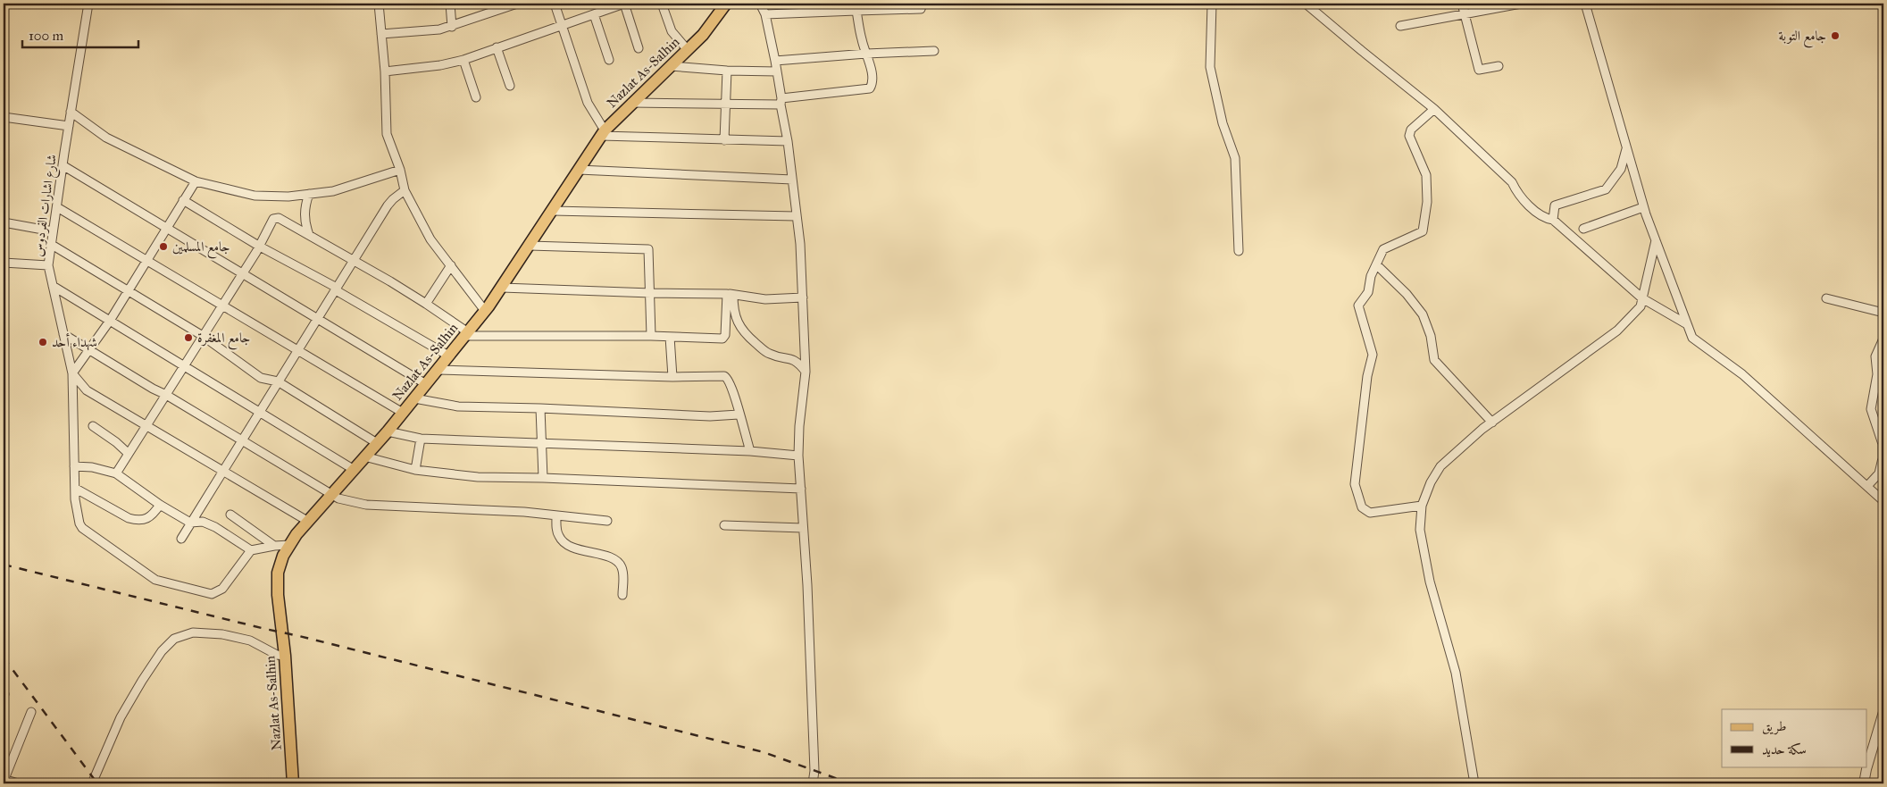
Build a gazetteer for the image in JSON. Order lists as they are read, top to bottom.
{
  "streets": {
    "main road": ["Nazlat As-Salhin"],
    "street": ["شارع اشارات الفردوس"]
  },
  "crossings": [
    ["Nazlat As-Salhin", "شارع اشارات الفردوس"]
  ],
  "places": [
    "جامع التوبة",
    "جامع المسلمين",
    "جامع المغفرة",
    "شهداء أحد"
  ],
  "legend": ["طريق", "سكة حديد"],
  "scale_bar": "100 m"
}
